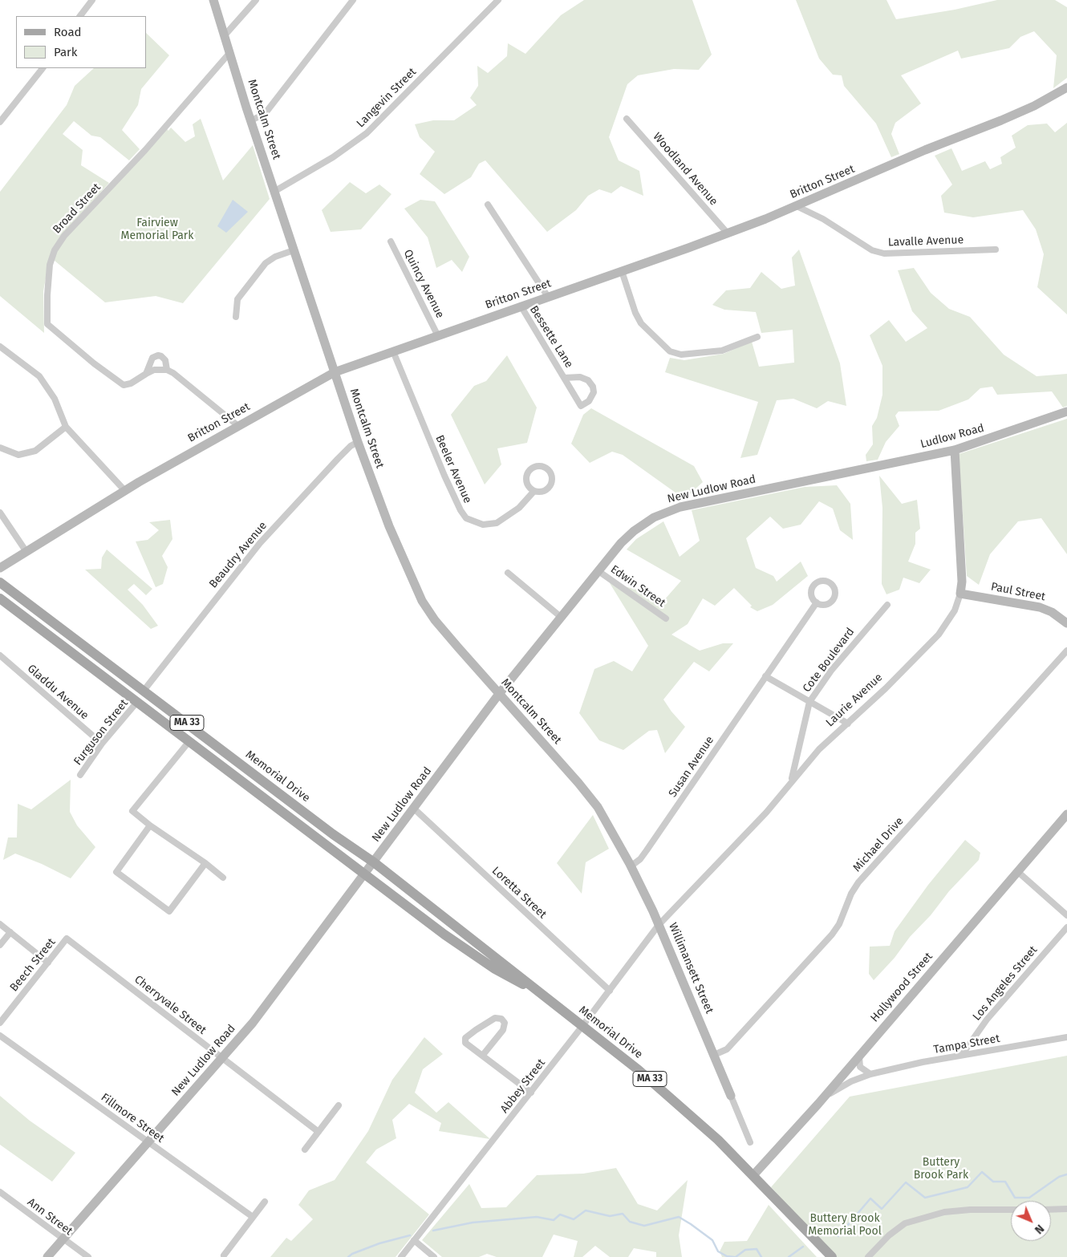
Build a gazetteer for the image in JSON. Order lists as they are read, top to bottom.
{
  "streets": {
    "main road": ["MA 33", "Memorial Drive"],
    "street": [
      "Langevin Street",
      "Montcalm Street",
      "Woodland Avenue",
      "Britton Street",
      "Broad Street",
      "Lavalle Avenue",
      "Quincy Avenue",
      "Bessette Lane",
      "Ludlow Road",
      "Beeler Avenue",
      "New Ludlow Road",
      "Beaudry Avenue",
      "Edwin Street",
      "Paul Street",
      "Cote Boulevard",
      "Gladdu Avenue",
      "Laurie Avenue",
      "Furguson Street",
      "Susan Avenue",
      "Michael Drive",
      "Loretta Street",
      "Beech Street",
      "Willimansett Street",
      "Los Angeles Street",
      "Hollywood Street",
      "Cherryvale Street",
      "Tampa Street",
      "Abbey Street",
      "Fillmore Street",
      "Ann Street"
    ]
  },
  "crossings": [
    ["Langevin Street", "Montcalm Street"],
    ["Montcalm Street", "Britton Street"],
    ["Montcalm Street", "Broad Street"],
    ["Montcalm Street", "New Ludlow Road"],
    ["Montcalm Street", "Beaudry Avenue"],
    ["Montcalm Street", "Willimansett Street"],
    ["Woodland Avenue", "Britton Street"],
    ["Britton Street", "Lavalle Avenue"],
    ["Britton Street", "Quincy Avenue"],
    ["Britton Street", "Bessette Lane"],
    ["Britton Street", "Beeler Avenue"],
    ["Ludlow Road", "New Ludlow Road"],
    ["Ludlow Road", "Laurie Avenue"],
    ["New Ludlow Road", "Edwin Street"],
    ["New Ludlow Road", "Memorial Drive"],
    ["New Ludlow Road", "Loretta Street"],
    ["New Ludlow Road", "Cherryvale Street"],
    ["New Ludlow Road", "Fillmore Street"],
    ["New Ludlow Road", "Ann Street"],
    ["Beaudry Avenue", "Memorial Drive"],
    ["Paul Street", "Laurie Avenue"],
    ["Cote Boulevard", "Laurie Avenue"],
    ["Gladdu Avenue", "Furguson Street"],
    ["Laurie Avenue", "Willimansett Street"],
    ["Laurie Avenue", "Abbey Street"],
    ["MA 33", "Memorial Drive"],
    ["MA 33", "Hollywood Street"],
    ["Furguson Street", "Memorial Drive"],
    ["Susan Avenue", "Willimansett Street"],
    ["Memorial Drive", "Hollywood Street"],
    ["Memorial Drive", "Abbey Street"],
    ["Michael Drive", "Willimansett Street"],
    ["Loretta Street", "Abbey Street"],
    ["Beech Street", "Cherryvale Street"],
    ["Willimansett Street", "Abbey Street"],
    ["Los Angeles Street", "Tampa Street"],
    ["Hollywood Street", "Tampa Street"]
  ],
  "parks": ["Fairview Memorial Park", "Buttery Brook Park", "Buttery Brook Memorial Pool"],
  "legend": ["Road", "Park"],
  "north": "bottom right"
}
